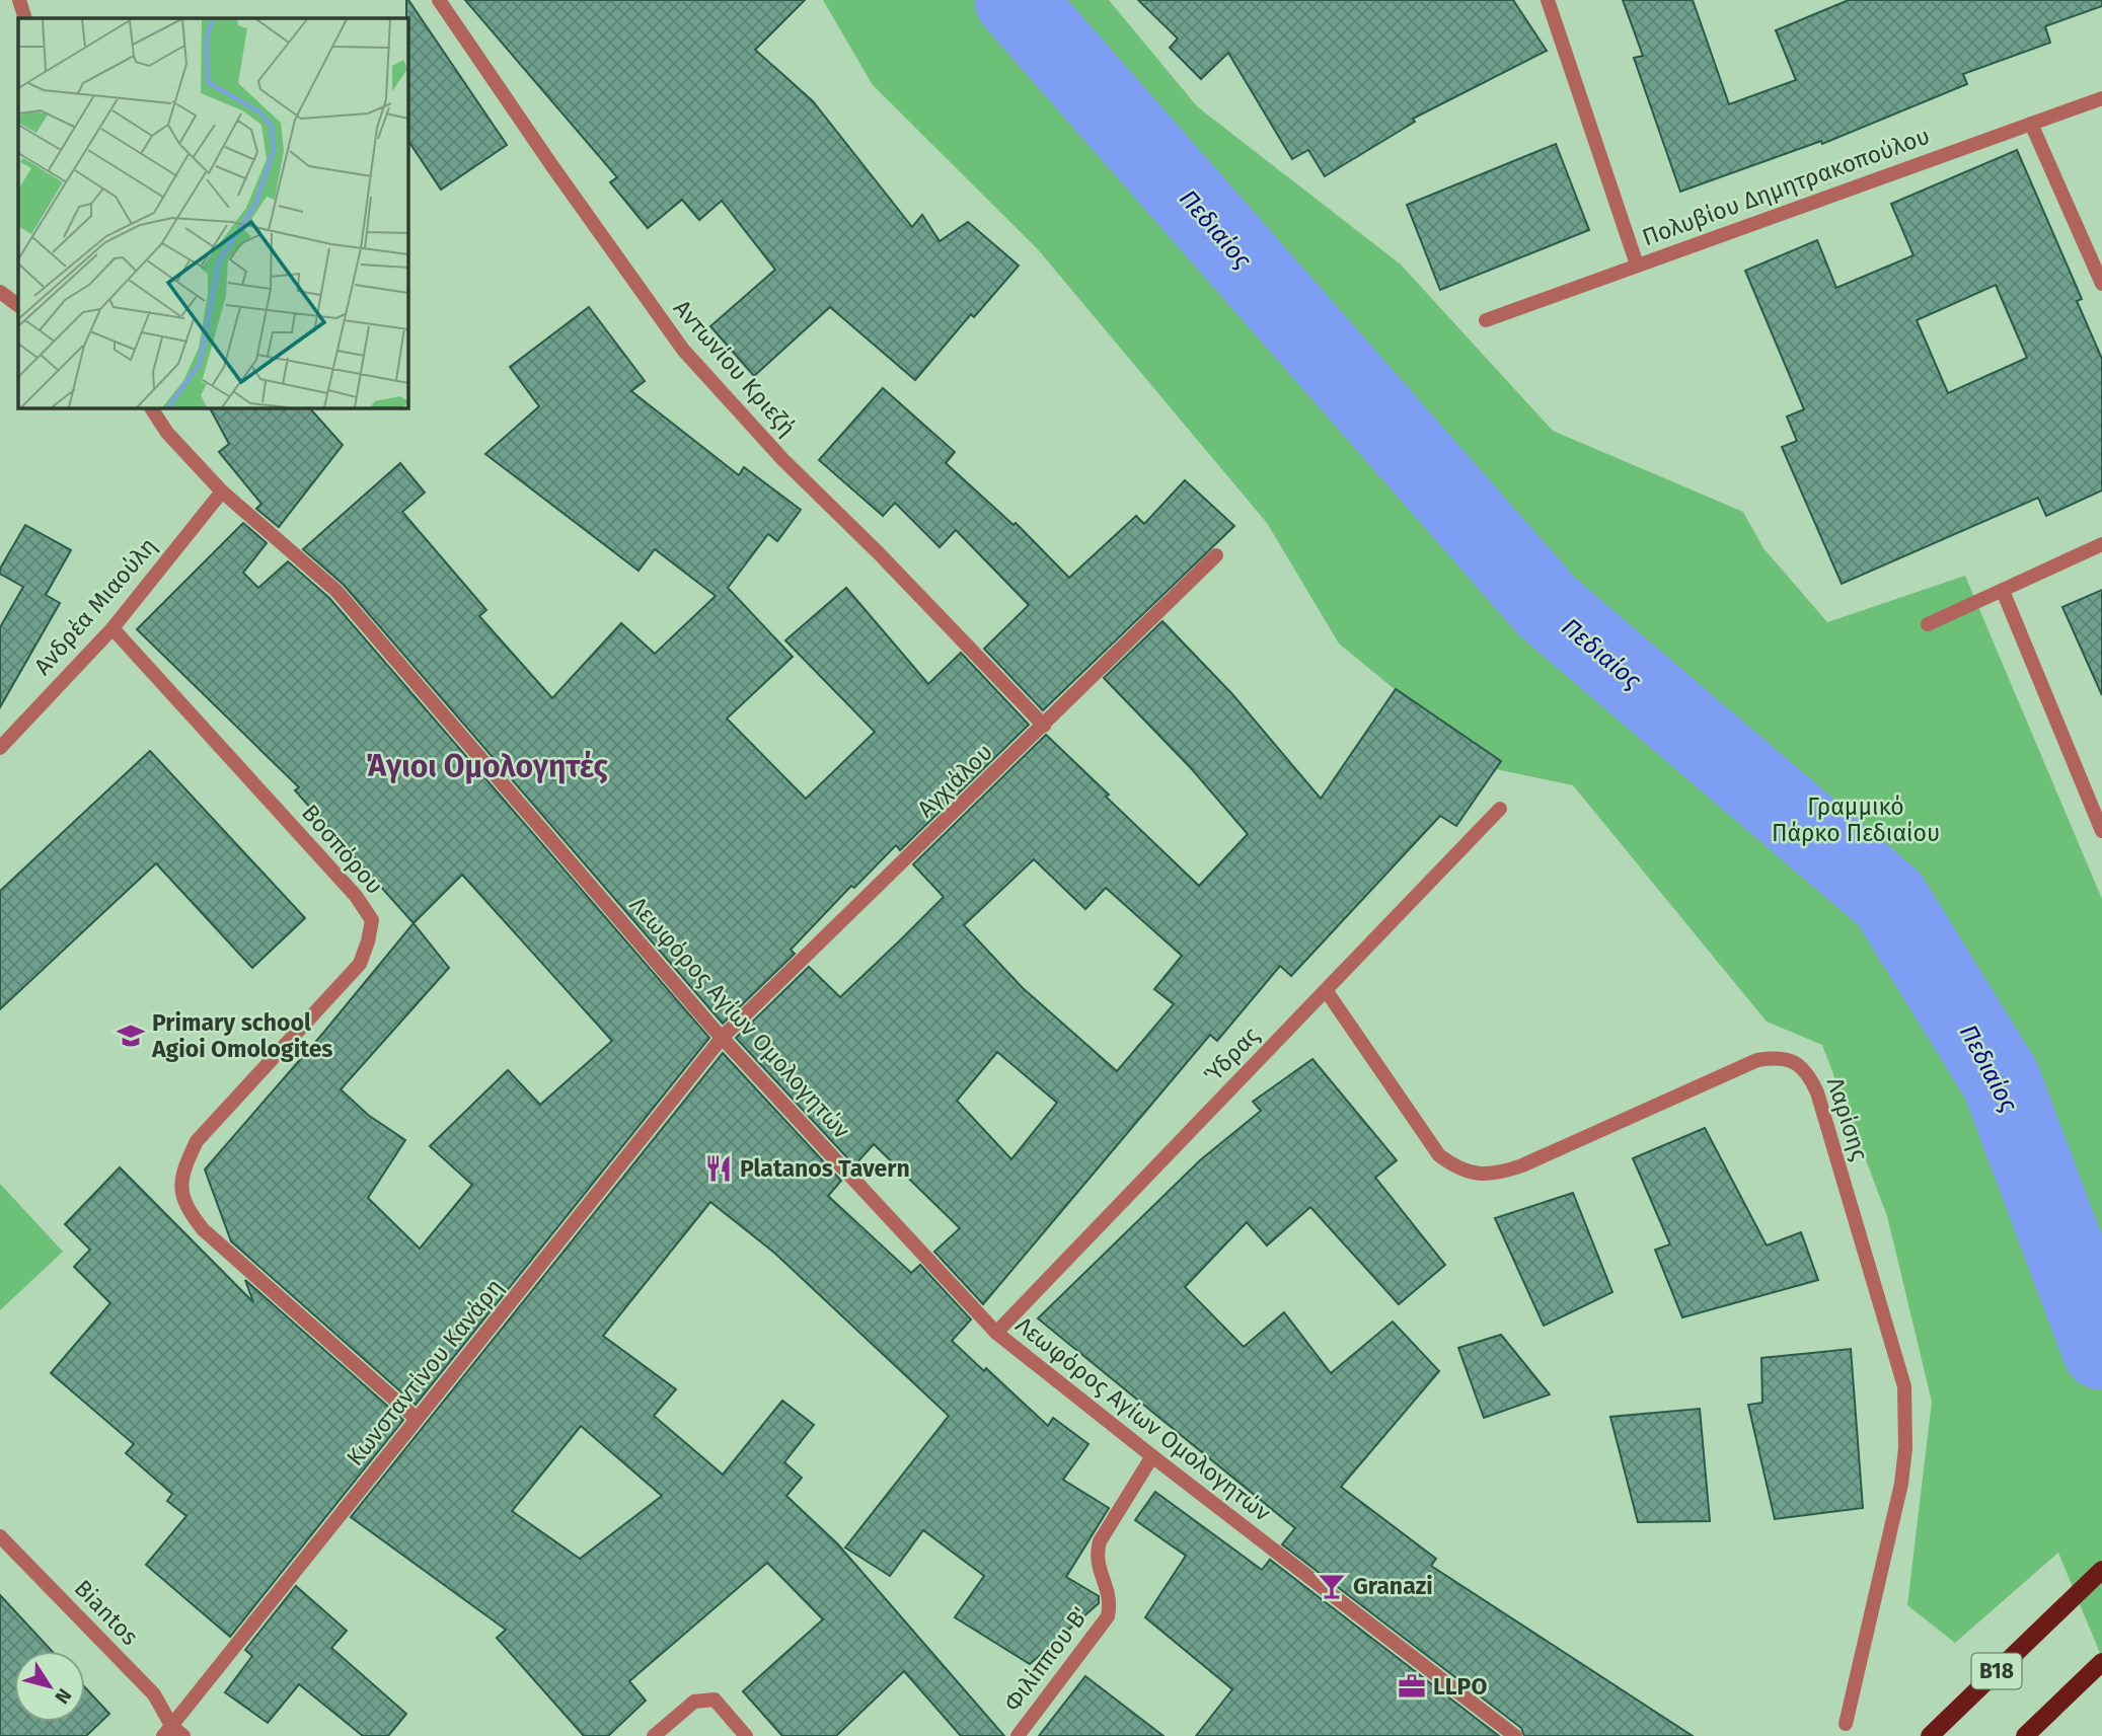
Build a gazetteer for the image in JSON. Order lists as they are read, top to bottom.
{
  "streets": {
    "main road": ["B18"],
    "street": [
      "Πολυβίου Δημητρακοπούλου",
      "Αντωνίου Κριεζή",
      "Ανδρέα Μιαούλη",
      "Αγχιάλου",
      "Βοσπόρου",
      "Λεωφόρος Αγίων Ομολογητών",
      "Ύδρας",
      "Λαρίσης",
      "Κωνσταντίνου Κανάρη",
      "Biantos",
      "Φιλίππου Β'"
    ]
  },
  "crossings": [
    ["Αντωνίου Κριεζή", "Αγχιάλου"],
    ["Ανδρέα Μιαούλη", "Βοσπόρου"],
    ["Ανδρέα Μιαούλη", "Λεωφόρος Αγίων Ομολογητών"],
    ["Αγχιάλου", "Λεωφόρος Αγίων Ομολογητών"],
    ["Αγχιάλου", "Κωνσταντίνου Κανάρη"],
    ["Βοσπόρου", "Κωνσταντίνου Κανάρη"],
    ["Λεωφόρος Αγίων Ομολογητών", "Ύδρας"],
    ["Λεωφόρος Αγίων Ομολογητών", "Κωνσταντίνου Κανάρη"],
    ["Λεωφόρος Αγίων Ομολογητών", "Φιλίππου Β'"],
    ["Ύδρας", "Λαρίσης"],
    ["Κωνσταντίνου Κανάρη", "Biantos"]
  ],
  "districts": ["Άγιοι Ομολογητές"],
  "water": ["Πεδιαίος"],
  "parks": ["Γραμμικό Πάρκο Πεδιαίου"],
  "places": {
    "school or university": ["Primary school Agioi Omologites"],
    "restaurant": ["Platanos Tavern"],
    "bar": ["Granazi"],
    "office": ["LLPO"]
  },
  "north": "bottom right"
}
